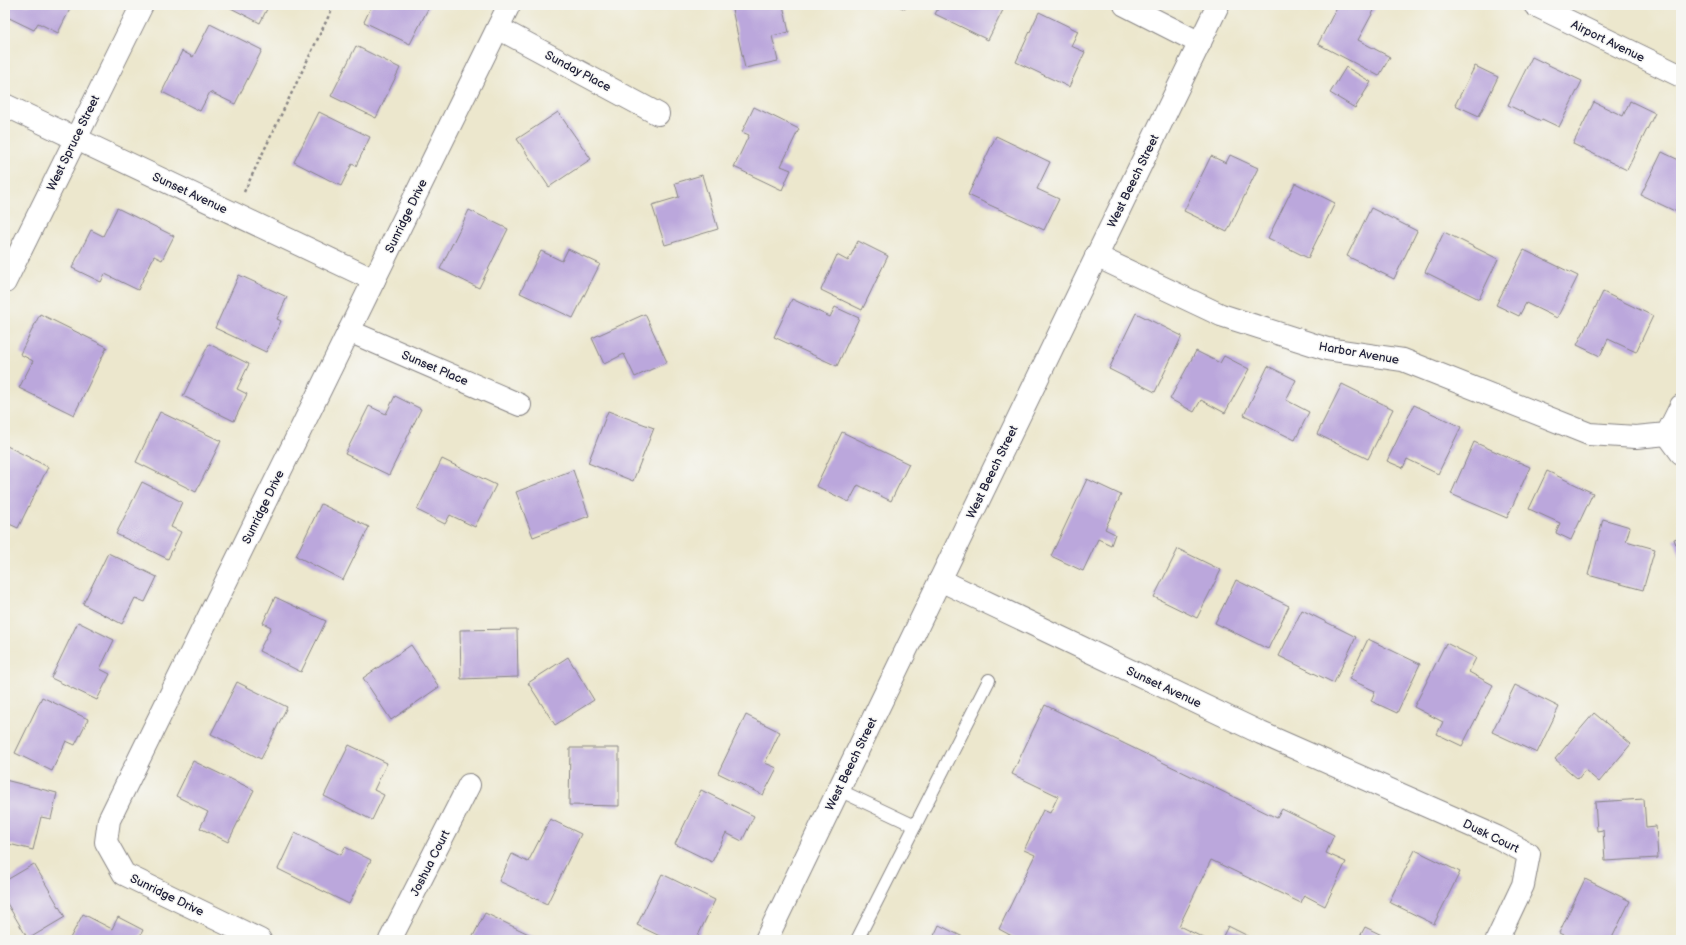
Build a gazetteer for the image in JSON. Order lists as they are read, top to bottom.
{
  "streets": {
    "street": [
      "Airport Avenue",
      "Sunday Place",
      "West Spruce Street",
      "West Beech Street",
      "Sunset Avenue",
      "Sunridge Drive",
      "Harbor Avenue",
      "Sunset Place",
      "Dusk Court",
      "Joshua Court"
    ]
  },
  "crossings": [
    ["Sunday Place", "Sunridge Drive"],
    ["West Spruce Street", "Sunset Avenue"],
    ["West Beech Street", "Sunset Avenue"],
    ["West Beech Street", "Harbor Avenue"],
    ["Sunset Avenue", "Sunridge Drive"],
    ["Sunset Avenue", "Dusk Court"],
    ["Sunridge Drive", "Sunset Place"]
  ]
}
